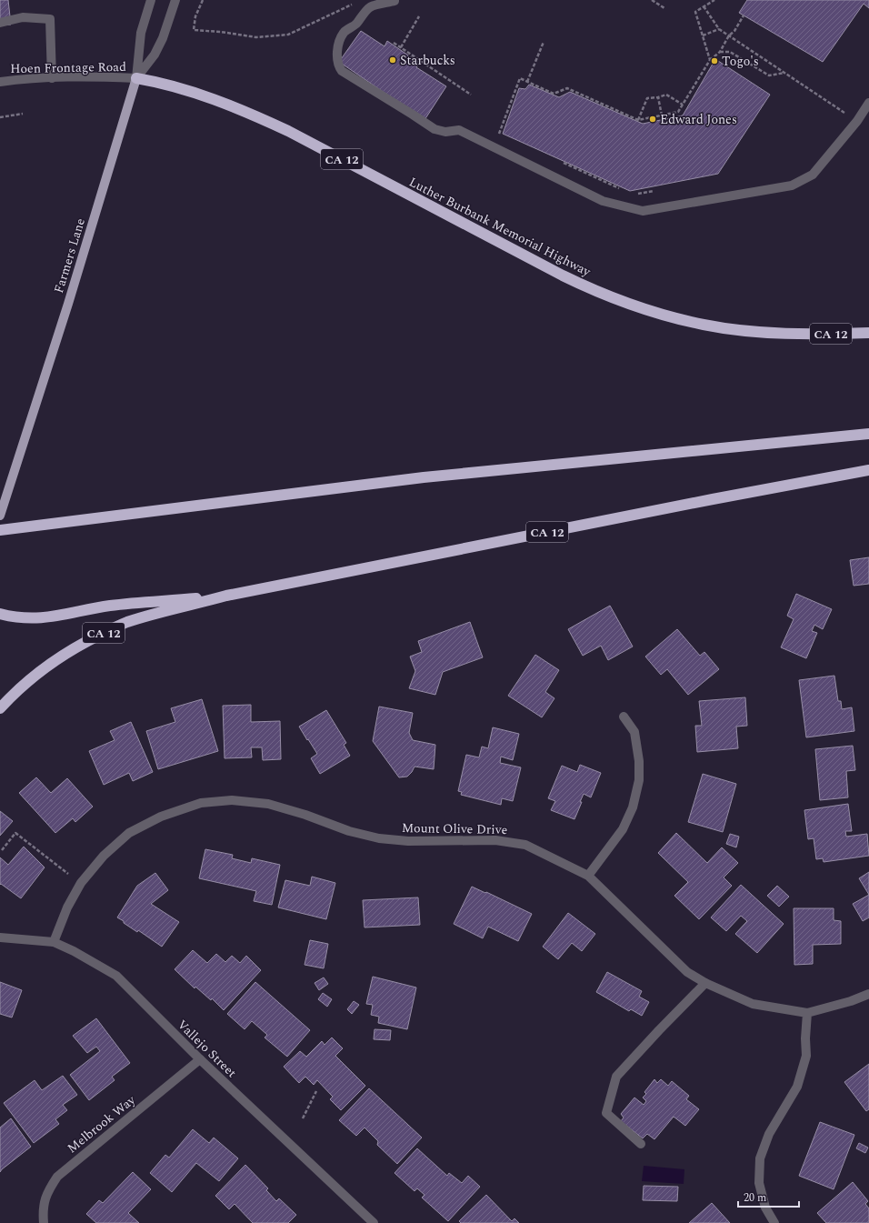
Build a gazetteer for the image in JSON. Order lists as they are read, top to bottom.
{
  "streets": {
    "highway": ["CA 12", "Luther Burbank Memorial Highway"],
    "main road": ["Farmers Lane"],
    "street": [
      "Hoen Frontage Road",
      "Mount Olive Drive",
      "Vallejo Street",
      "Melbrook Way"
    ]
  },
  "crossings": [
    ["Hoen Frontage Road", "Luther Burbank Memorial Highway"],
    ["Hoen Frontage Road", "Farmers Lane"],
    ["Luther Burbank Memorial Highway", "Farmers Lane"],
    ["Mount Olive Drive", "Vallejo Street"],
    ["Vallejo Street", "Melbrook Way"]
  ],
  "places": ["Starbucks", "Togo's", "Edward Jones"],
  "scale_bar": "20 m"
}
